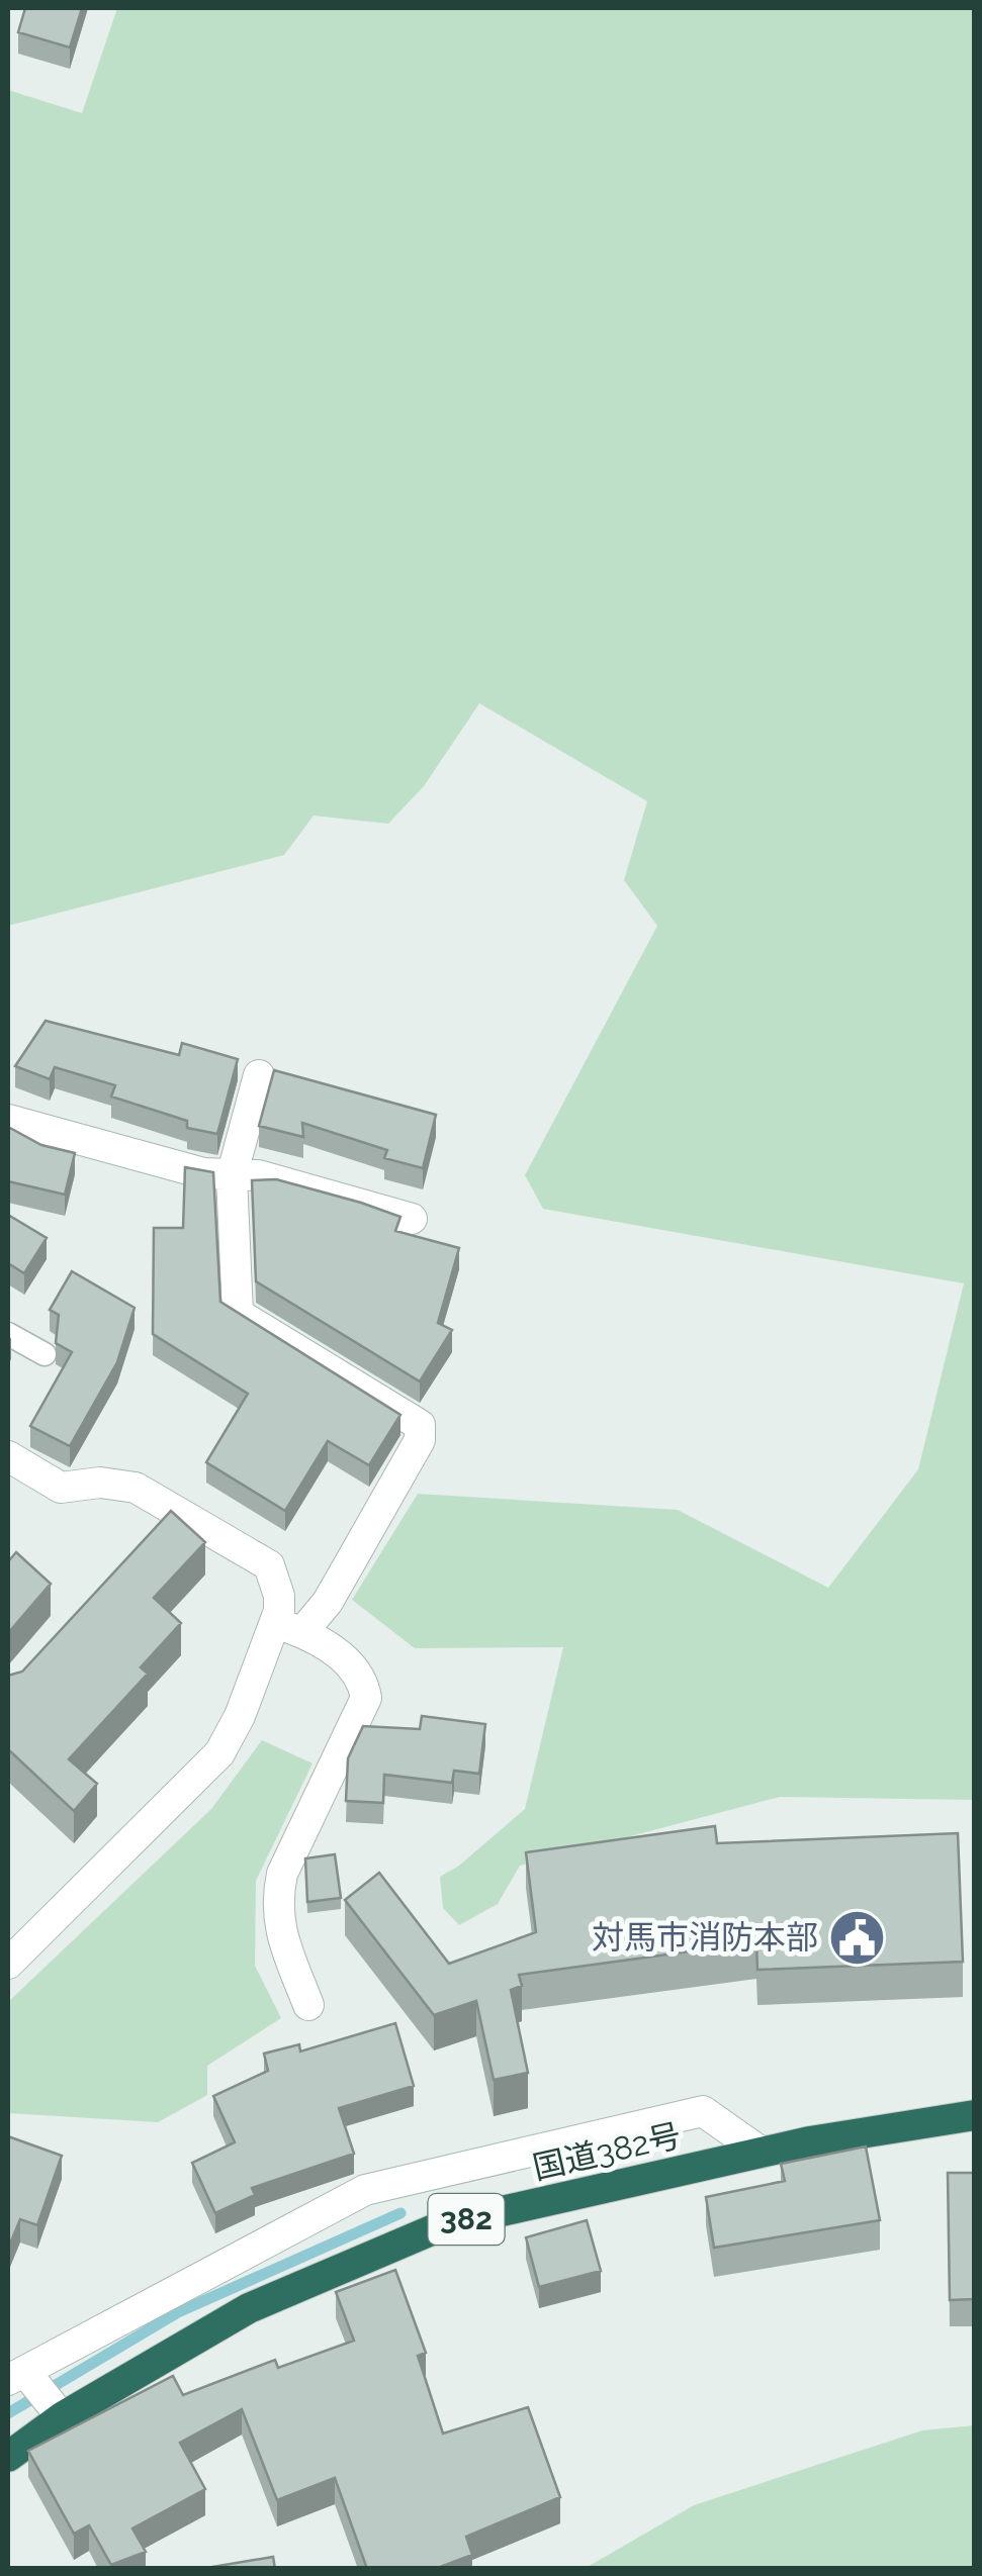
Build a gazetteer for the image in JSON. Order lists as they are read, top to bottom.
{
  "streets": {
    "highway": ["国道382号", "382"]
  },
  "places": {
    "public building": ["対馬市消防本部"]
  }
}
